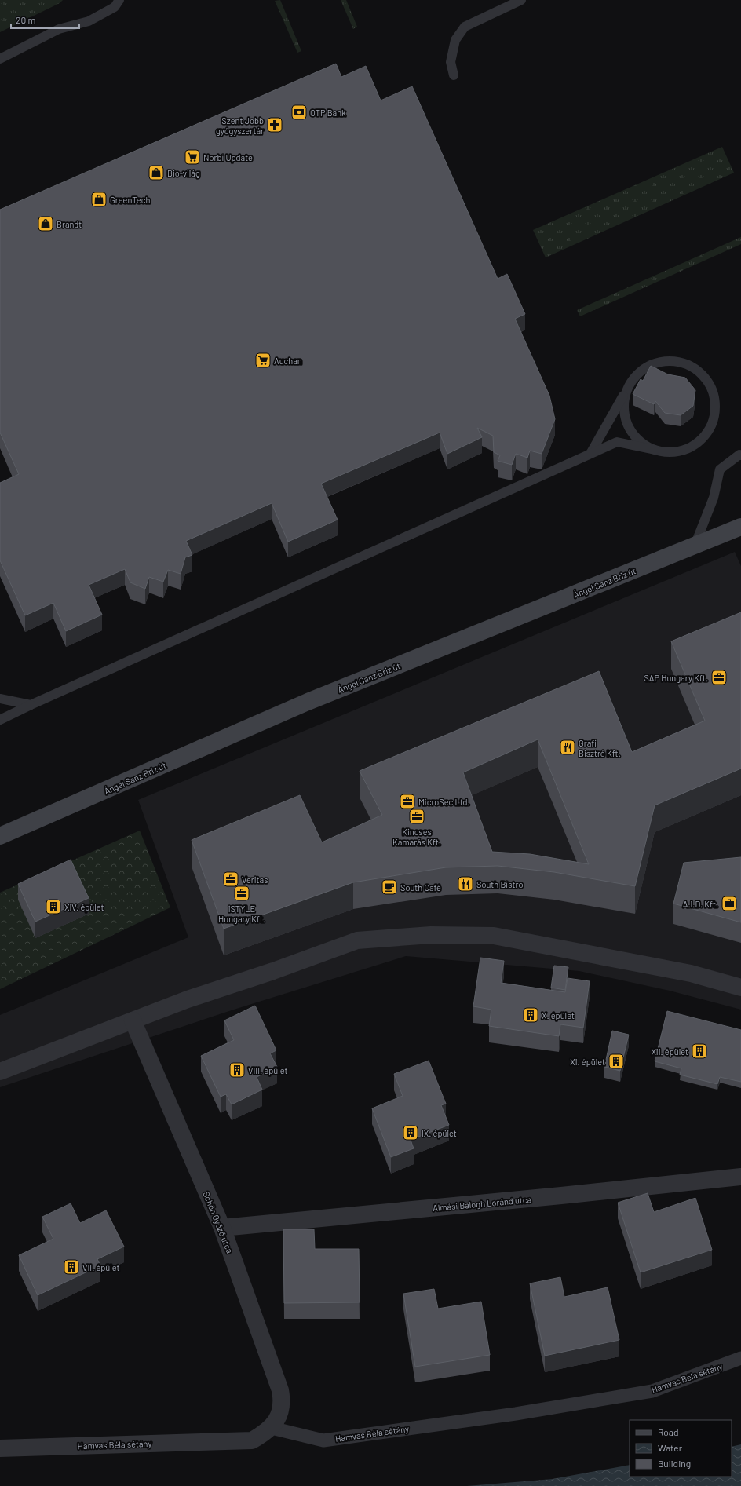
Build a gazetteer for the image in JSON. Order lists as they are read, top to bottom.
{
  "streets": {
    "main road": ["Ángel Sanz Briz út"],
    "street": ["Almási Balogh Loránd utca", "Schön Győző utca", "Hamvas Béla sétány"]
  },
  "crossings": [
    ["Almási Balogh Loránd utca", "Schön Győző utca"],
    ["Schön Győző utca", "Hamvas Béla sétány"]
  ],
  "places": {
    "bank": ["OTP Bank"],
    "pharmacy": ["Szent Jobb gyógyszertár"],
    "supermarket": ["Norbi Update", "Auchan"],
    "shop": ["Bio-világ", "GreenTech", "Brandt"],
    "office": [
      "SAP Hungary Kft.",
      "MicroSec Ltd.",
      "Kincses Kamarás Kft.",
      "Veritas",
      "iSTYLE Hungary Kft.",
      "A.I.D. Kft."
    ],
    "restaurant": ["Grafi Bisztró Kft.", "South Bistro"],
    "cafe": ["South Café"],
    "building": [
      "XIV. épület",
      "X. épület",
      "XII. épület",
      "XI. épület",
      "VIII. épület",
      "IX. épület",
      "VII. épület"
    ]
  },
  "legend": ["Road", "Water", "Building"],
  "scale_bar": "20 m"
}
